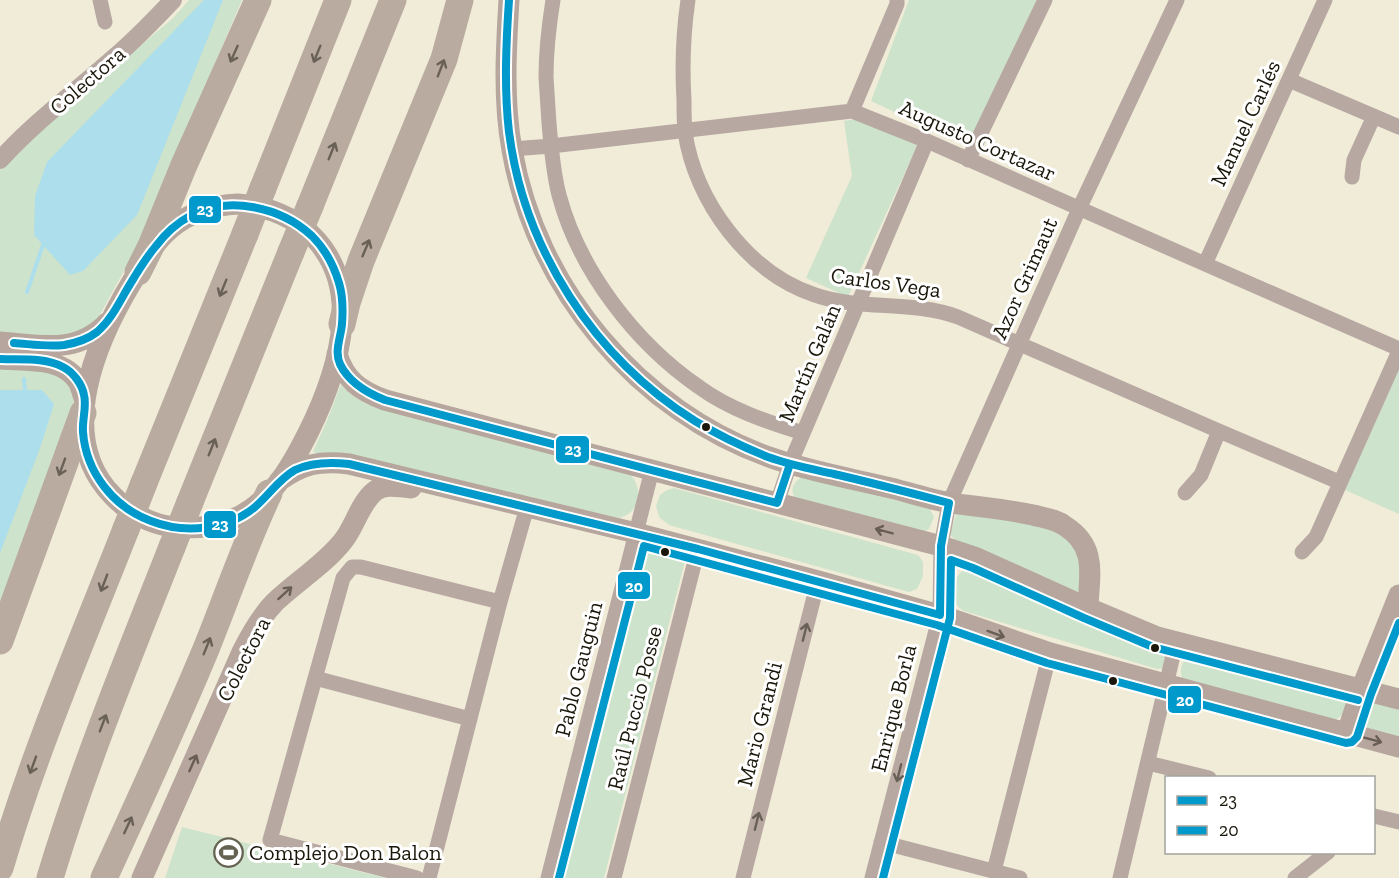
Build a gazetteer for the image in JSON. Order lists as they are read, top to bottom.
{
  "streets": {
    "main road": ["Colectora"],
    "street": [
      "Manuel Carlés",
      "Augusto Cortazar",
      "Azor Grimaut",
      "Carlos Vega",
      "Martín Galán",
      "Pablo Gauguin",
      "Raúl Puccio Posse",
      "Enrique Borla",
      "Mario Grandi"
    ]
  },
  "crossings": [
    ["Manuel Carlés", "Augusto Cortazar"],
    ["Augusto Cortazar", "Azor Grimaut"],
    ["Augusto Cortazar", "Carlos Vega"],
    ["Augusto Cortazar", "Martín Galán"],
    ["Azor Grimaut", "Carlos Vega"],
    ["Azor Grimaut", "Enrique Borla"],
    ["Carlos Vega", "Martín Galán"]
  ],
  "one_way": ["Colectora", "Mario Grandi"],
  "places": {
    "sports": ["Complejo Don Balon"]
  },
  "lines": ["transit line 23", "transit line 20"],
  "legend": ["23", "20"]
}
